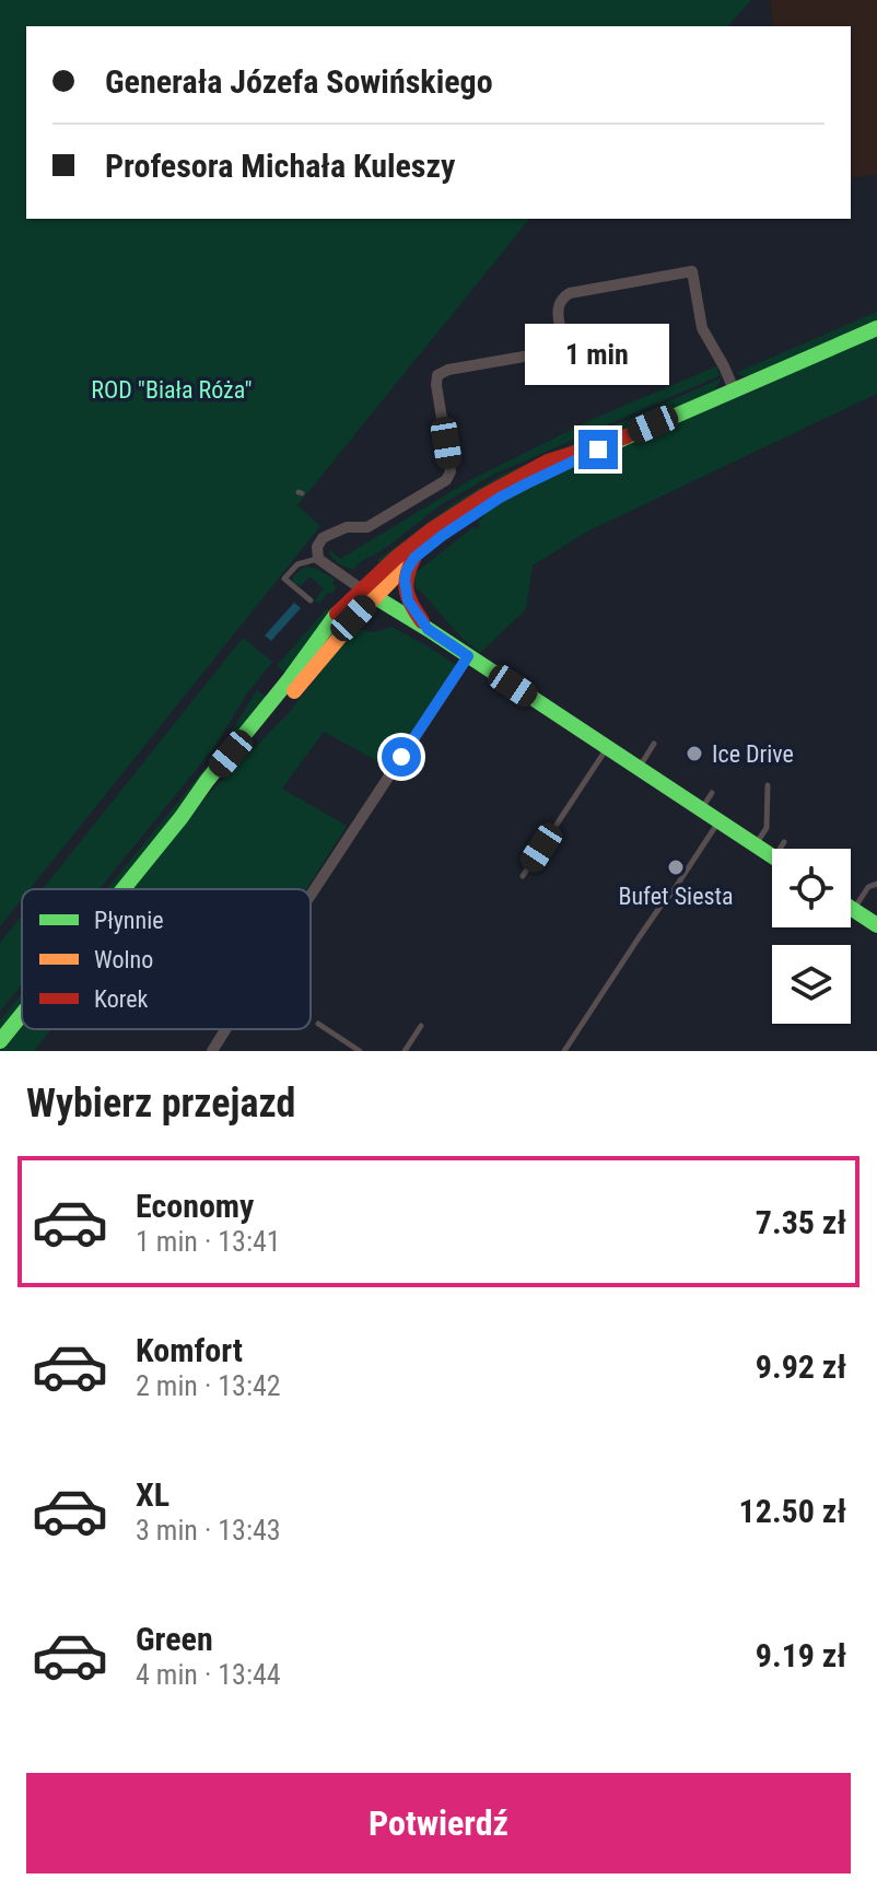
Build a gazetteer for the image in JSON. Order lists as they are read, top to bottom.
{
  "parks": ["ROD \"Biała Róża\""],
  "places": ["Ice Drive", "Bufet Siesta"],
  "legend": ["Płynnie", "Wolno", "Korek"],
  "page": {
    "banner": ["Generała Józefa Sowińskiego", "Profesora Michała Kuleszy"],
    "bubble": "1 min",
    "heading": "Wybierz przejazd",
    "list": [
      {
        "name": "Economy",
        "note": "1 min · 13:41",
        "value": "7.35 zł"
      },
      {
        "name": "Komfort",
        "note": "2 min · 13:42",
        "value": "9.92 zł"
      },
      {
        "name": "XL",
        "note": "3 min · 13:43",
        "value": "12.50 zł"
      },
      {
        "name": "Green",
        "note": "4 min · 13:44",
        "value": "9.19 zł"
      }
    ],
    "buttons": "Potwierdź"
  }
}
